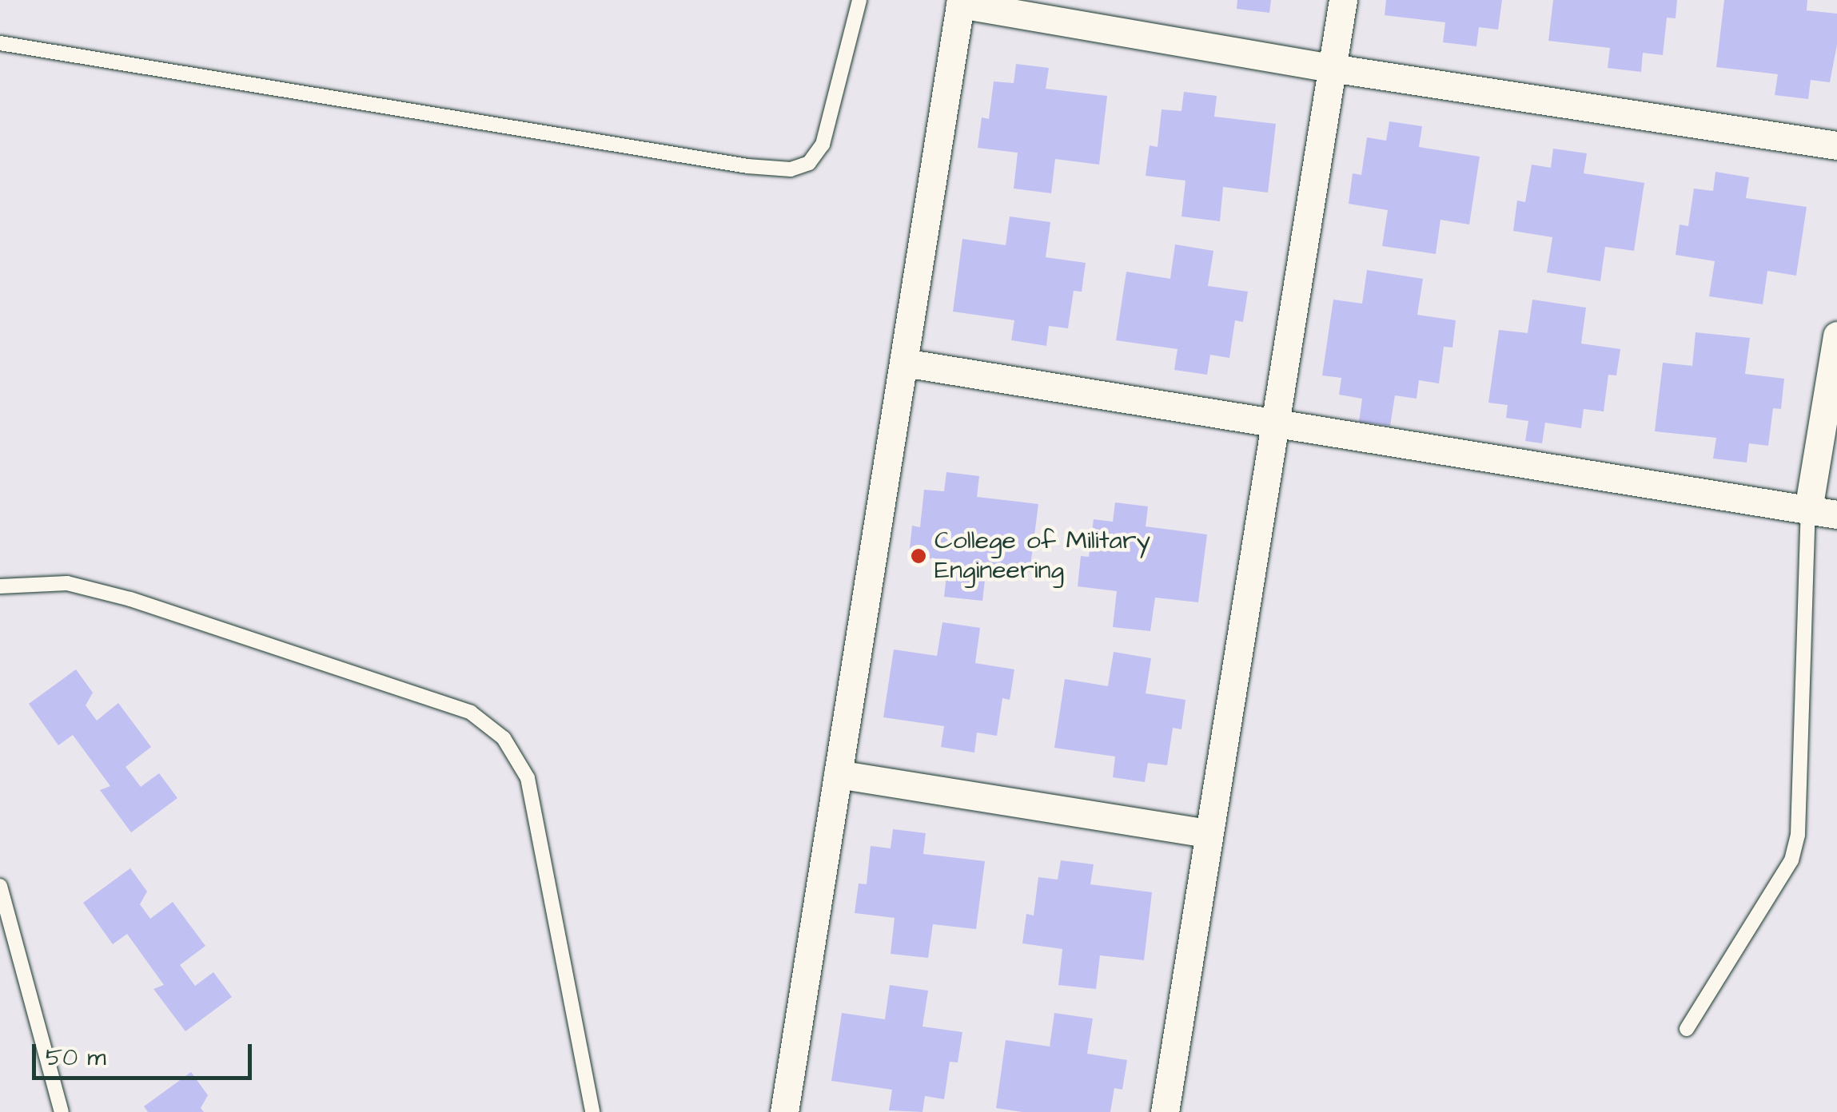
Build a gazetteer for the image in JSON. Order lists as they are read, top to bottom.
{
  "places": ["College of Military Engineering"],
  "scale_bar": "50 m"
}
